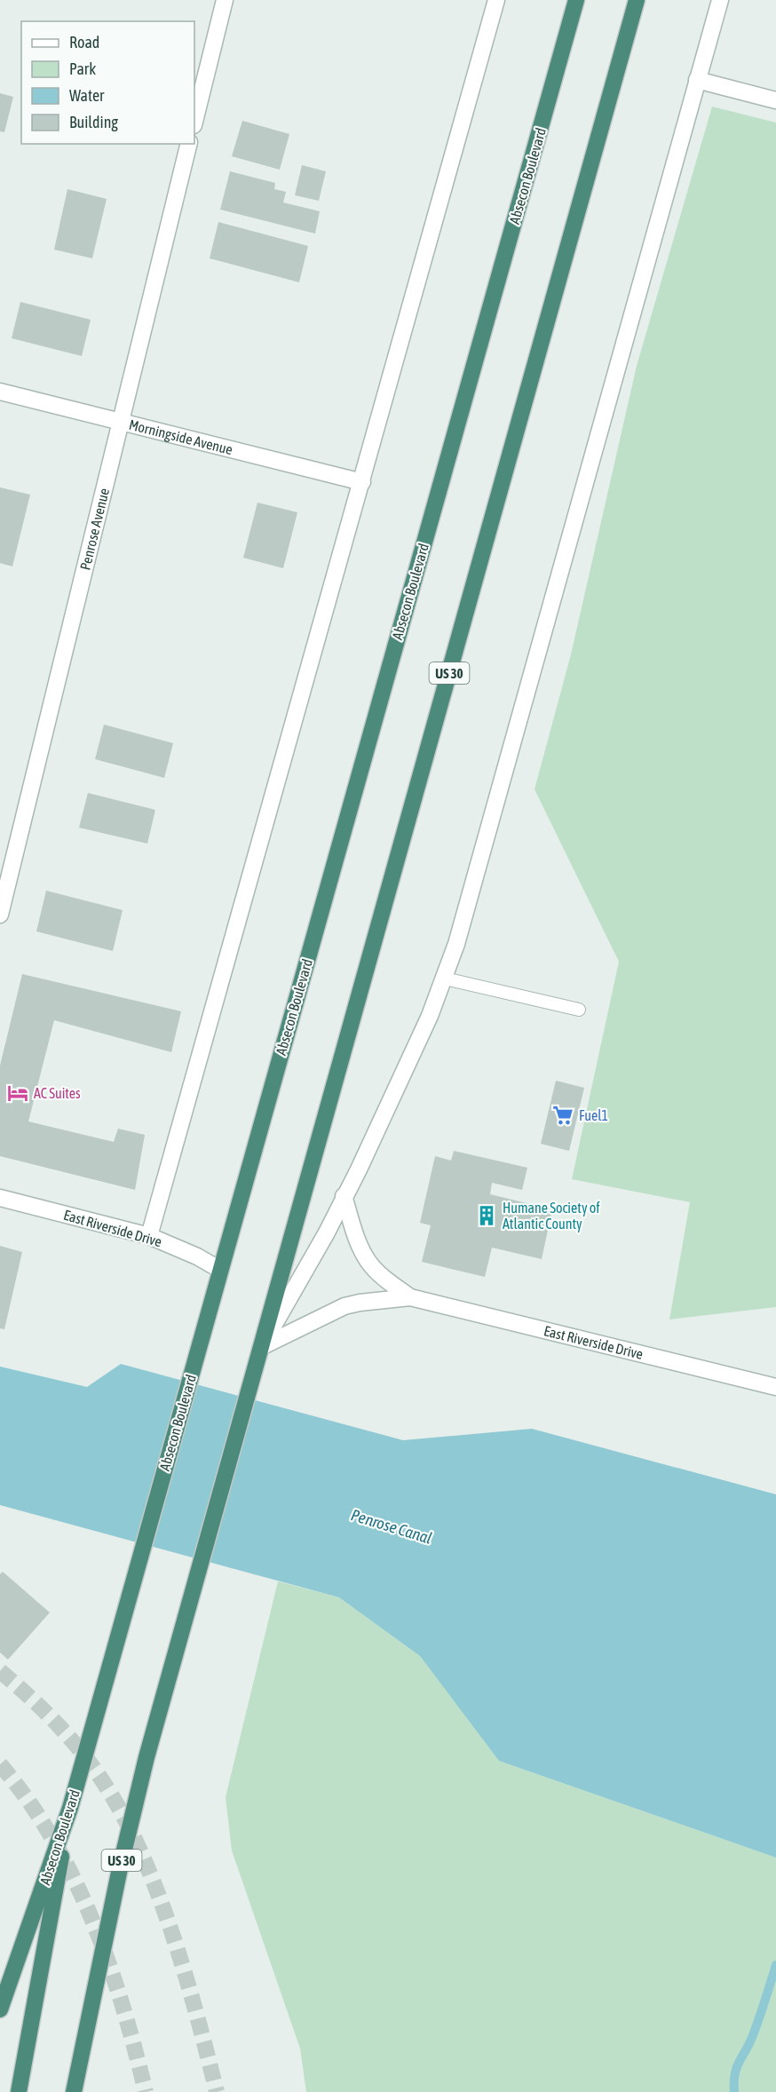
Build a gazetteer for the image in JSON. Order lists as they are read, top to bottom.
{
  "streets": {
    "highway": ["Absecon Boulevard", "US 30"],
    "street": ["Morningside Avenue", "Penrose Avenue", "East Riverside Drive"]
  },
  "crossings": [
    ["Absecon Boulevard", "East Riverside Drive"],
    ["Morningside Avenue", "Penrose Avenue"],
    ["US 30", "East Riverside Drive"]
  ],
  "water": ["Penrose Canal"],
  "places": {
    "hotel": ["AC Suites"],
    "supermarket": ["Fuel1"],
    "building": ["Humane Society of Atlantic County"]
  },
  "legend": [
    "Road",
    "Park",
    "Water",
    "Building"
  ]
}
